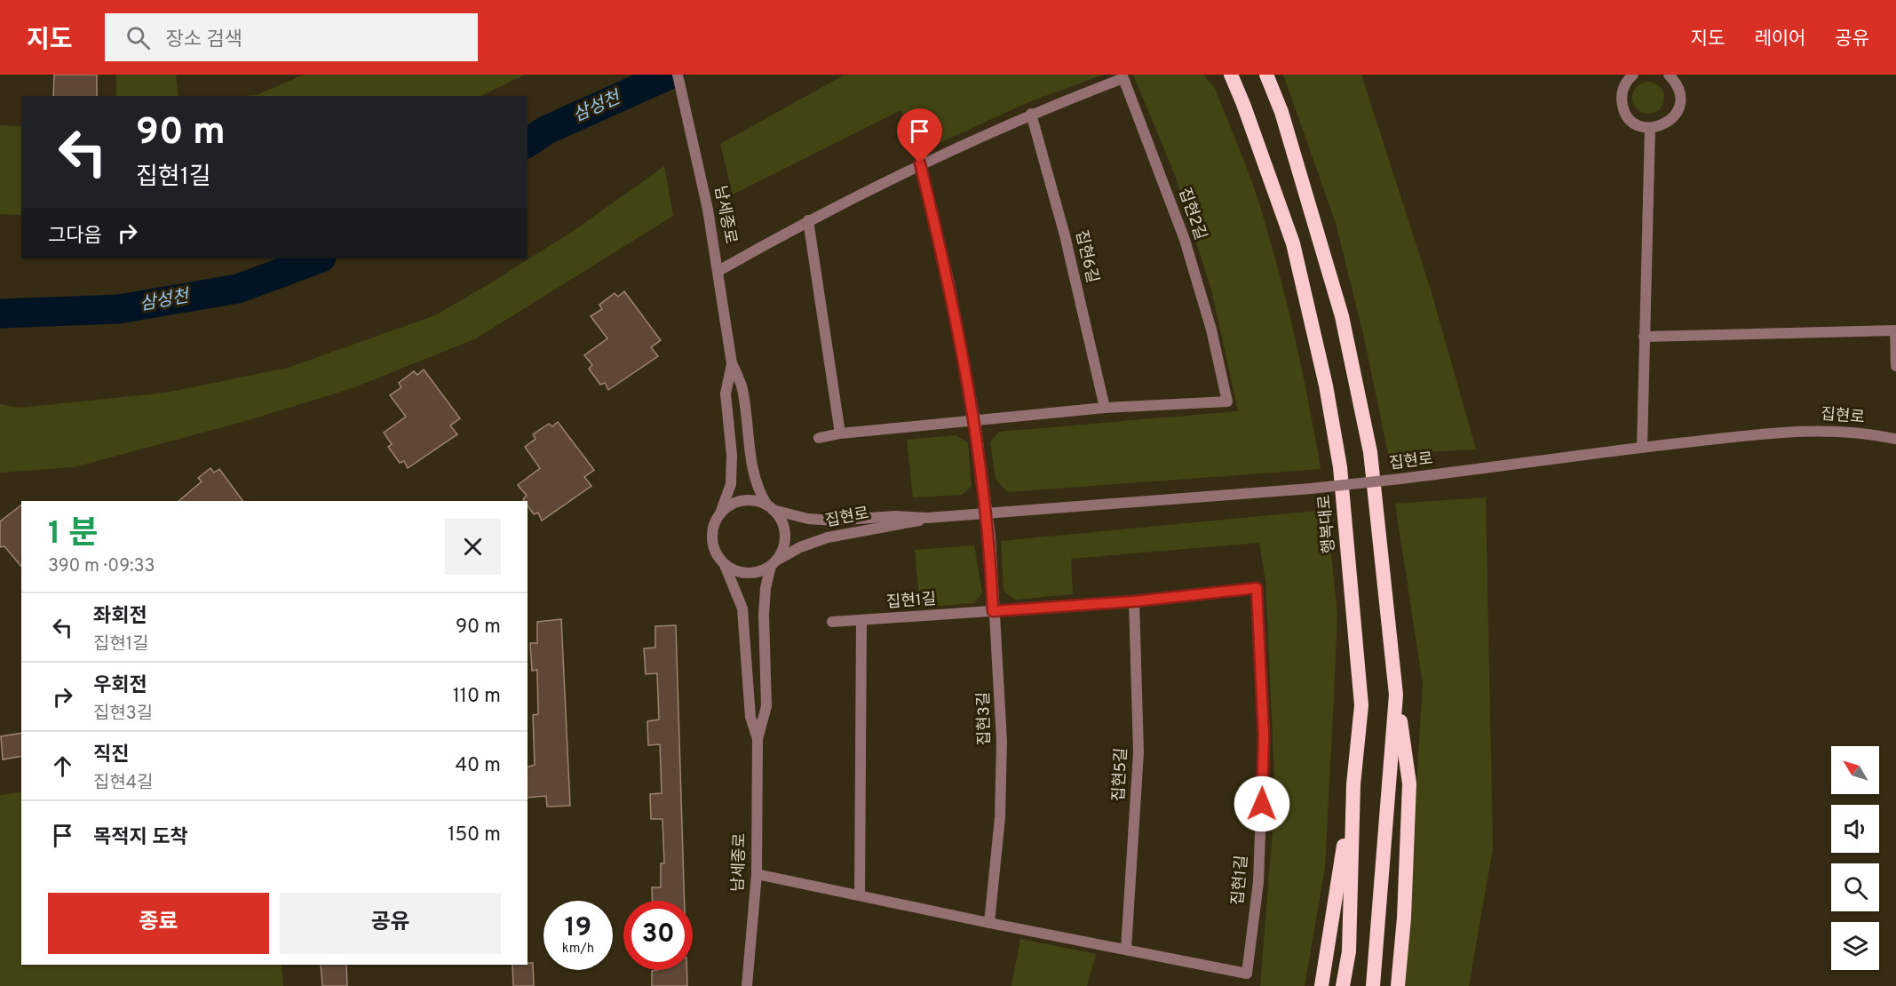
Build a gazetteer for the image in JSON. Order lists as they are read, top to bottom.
{
  "streets": {
    "highway": ["행복대로"],
    "street": [
      "집현2길",
      "남세종로",
      "집현6길",
      "집현로",
      "집현1길",
      "집현3길",
      "집현5길"
    ]
  },
  "crossings": [
    ["집현2길", "남세종로"],
    ["집현2길", "집현6길"],
    ["집현2길", "집현3길"],
    ["남세종로", "집현로"],
    ["남세종로", "집현1길"],
    ["집현로", "집현3길"],
    ["집현1길", "집현3길"],
    ["집현1길", "집현5길"]
  ],
  "water": ["삼성천"],
  "north": "top left",
  "page": {
    "header": "지도",
    "search": "장소 검색",
    "nav": ["지도", "레이어", "공유"],
    "turn": ["90 m", "집현1길"],
    "then": "그다음",
    "heading": ["1 분", "390 m · 09:33"],
    "list": [
      {
        "name": "좌회전",
        "note": "집현1길",
        "value": "90 m"
      },
      {
        "name": "우회전",
        "note": "집현3길",
        "value": "110 m"
      },
      {
        "name": "직진",
        "note": "집현4길",
        "value": "40 m"
      },
      {
        "name": "목적지 도착",
        "value": "150 m"
      }
    ],
    "buttons": ["종료", "공유"],
    "speed": "19 km/h",
    "limit": "30"
  }
}
